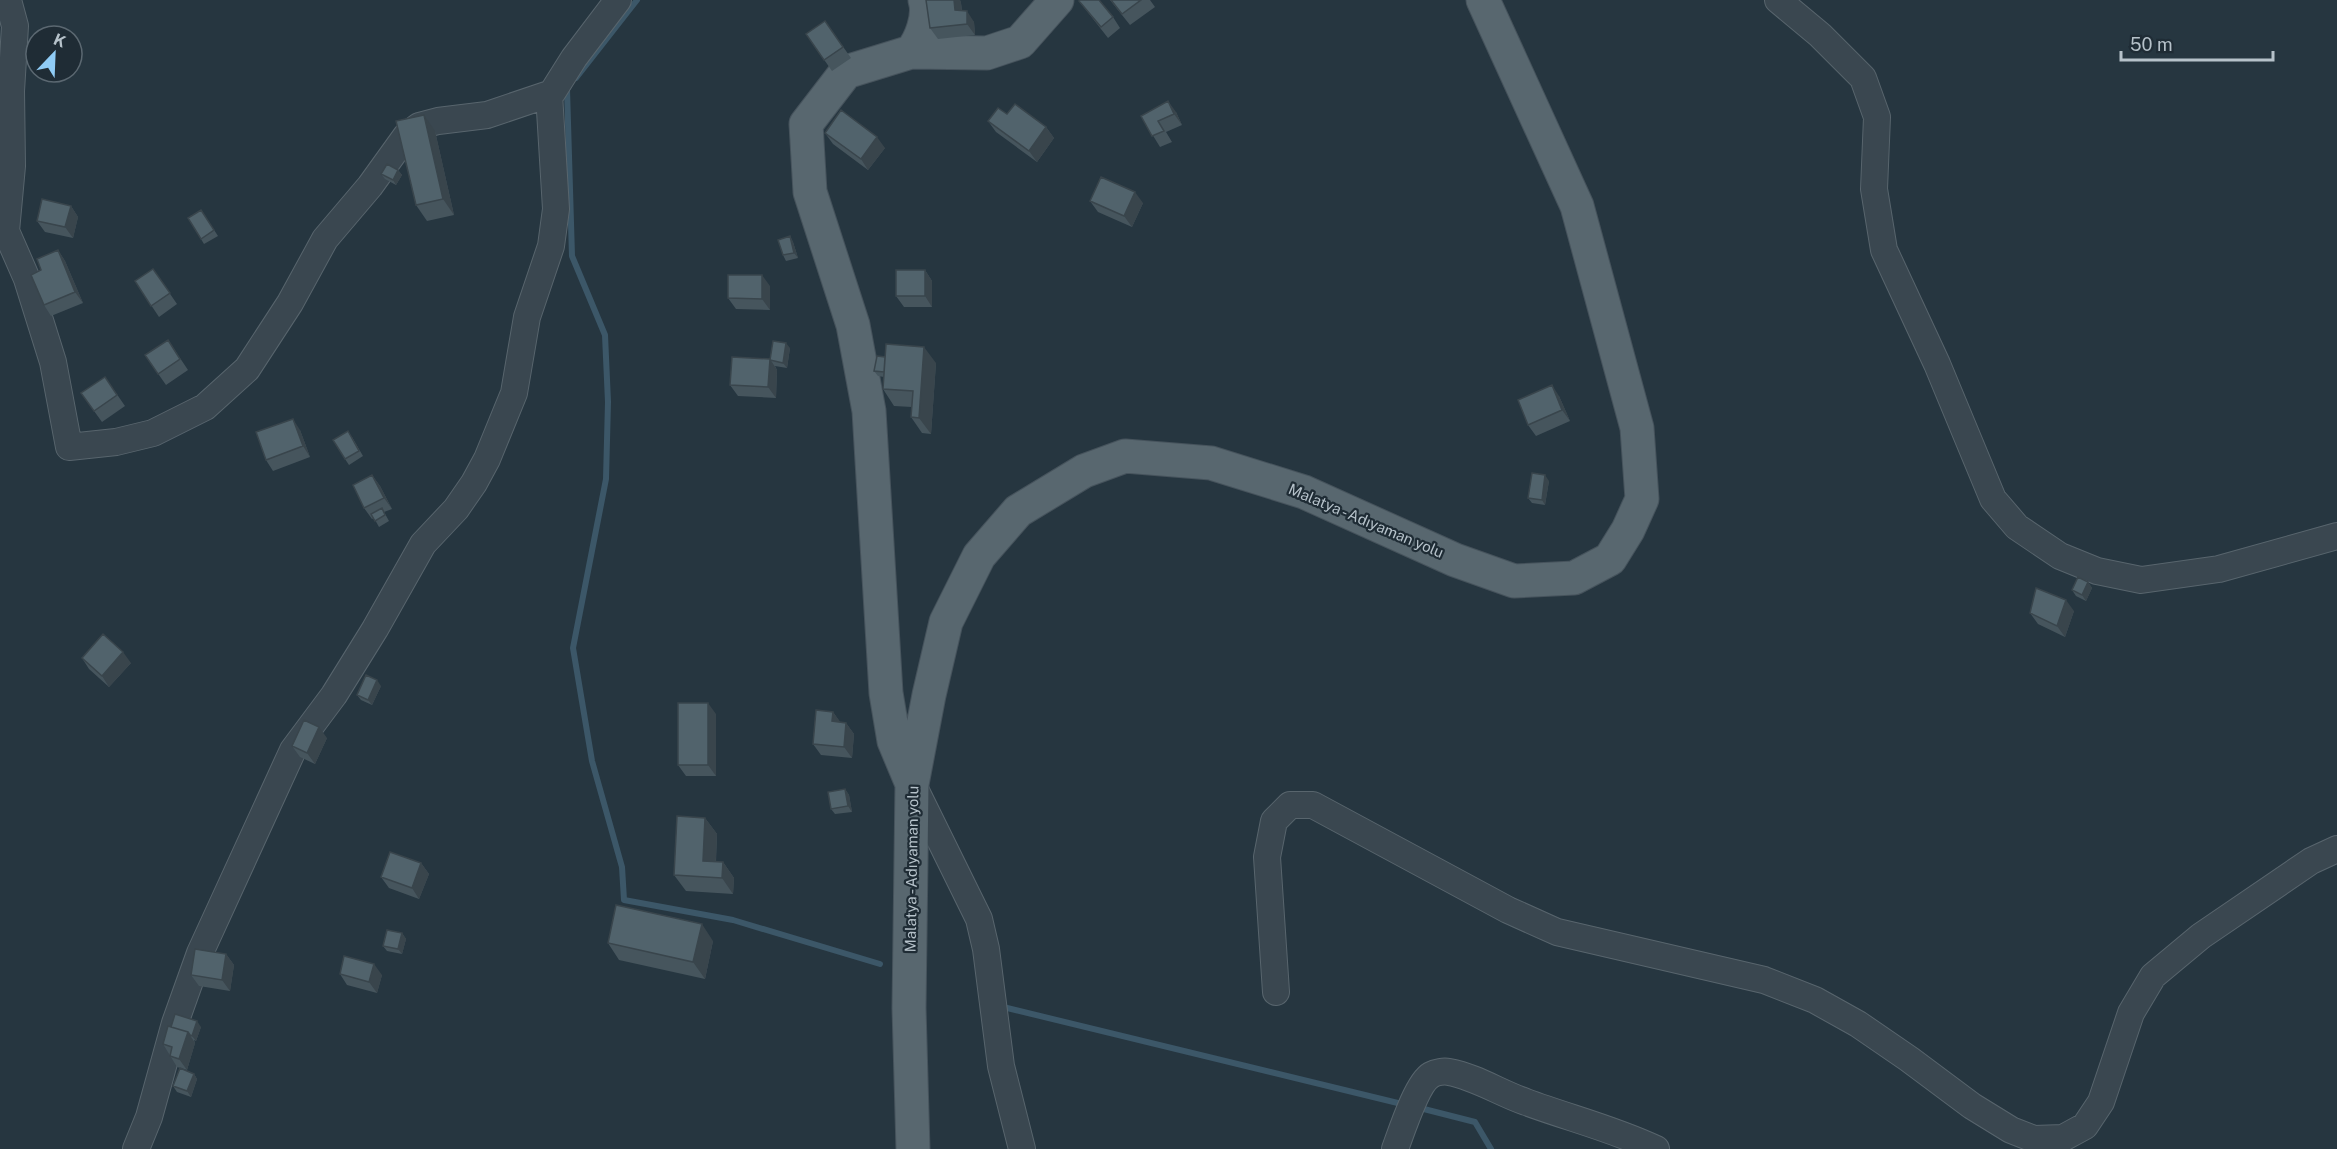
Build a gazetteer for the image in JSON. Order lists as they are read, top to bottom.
{
  "streets": {
    "main road": ["Malatya - Adıyaman yolu"]
  },
  "scale_bar": "50 m",
  "north": "top right"
}
